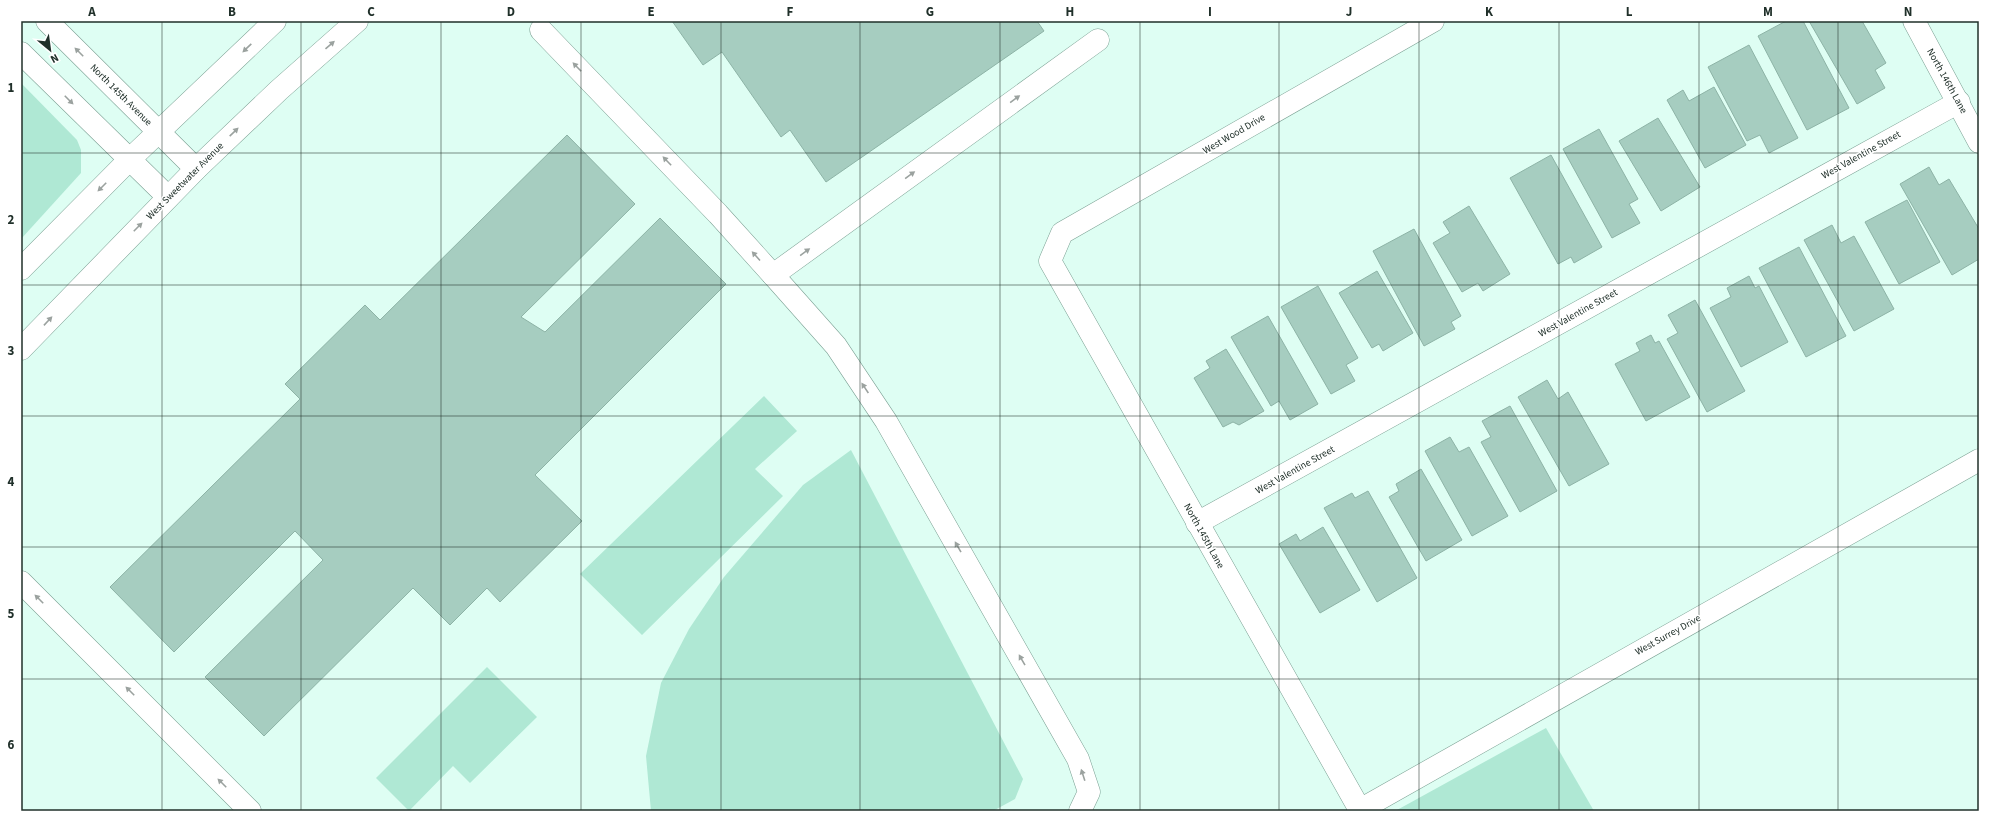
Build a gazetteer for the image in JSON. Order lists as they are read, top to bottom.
{
  "streets": {
    "street": [
      "North 146th Lane",
      "North 145th Avenue",
      "West Wood Drive",
      "West Valentine Street",
      "West Sweetwater Avenue",
      "North 145th Lane",
      "West Surrey Drive"
    ]
  },
  "crossings": [
    ["North 146th Lane", "West Valentine Street"],
    ["North 145th Avenue", "West Sweetwater Avenue"],
    ["West Wood Drive", "North 145th Lane"],
    ["West Valentine Street", "North 145th Lane"],
    ["North 145th Lane", "West Surrey Drive"]
  ],
  "north": "bottom right",
  "grid": {
    "columns": [
      "A",
      "B",
      "C",
      "D",
      "E",
      "F",
      "G",
      "H",
      "I",
      "J",
      "K",
      "L",
      "M",
      "N"
    ],
    "rows": [
      "1",
      "2",
      "3",
      "4",
      "5",
      "6"
    ]
  }
}
